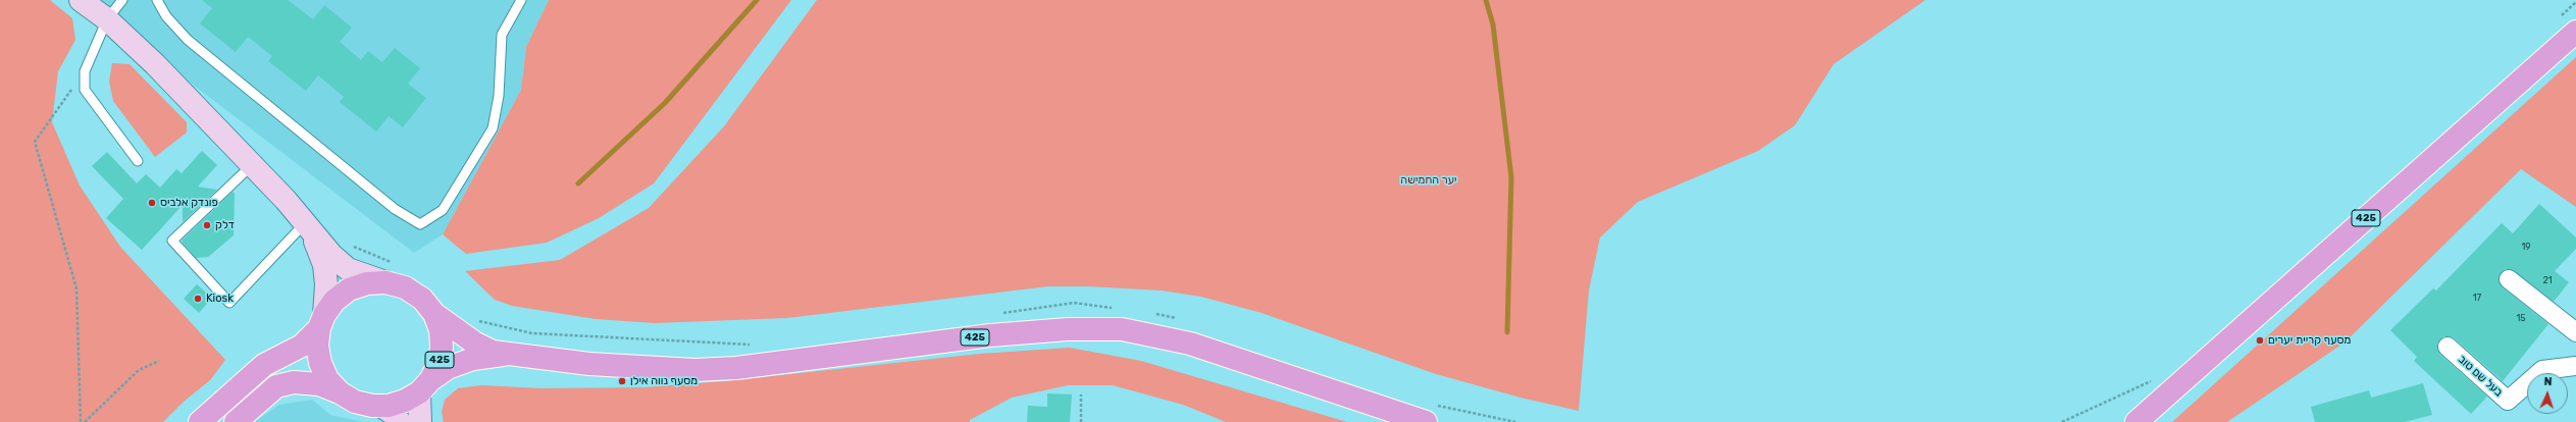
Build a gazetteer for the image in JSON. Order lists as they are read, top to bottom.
{
  "streets": {
    "main road": ["425"],
    "street": ["בעל שם טוב"]
  },
  "parks": ["יער החמישה"],
  "places": [
    "פונדק אלביס",
    "דלק",
    "Kiosk",
    "מסעף קריית יערים",
    "מסעף נווה אילן"
  ],
  "house_numbers": [
    "19",
    "21",
    "17",
    "15"
  ],
  "north": "top"
}
